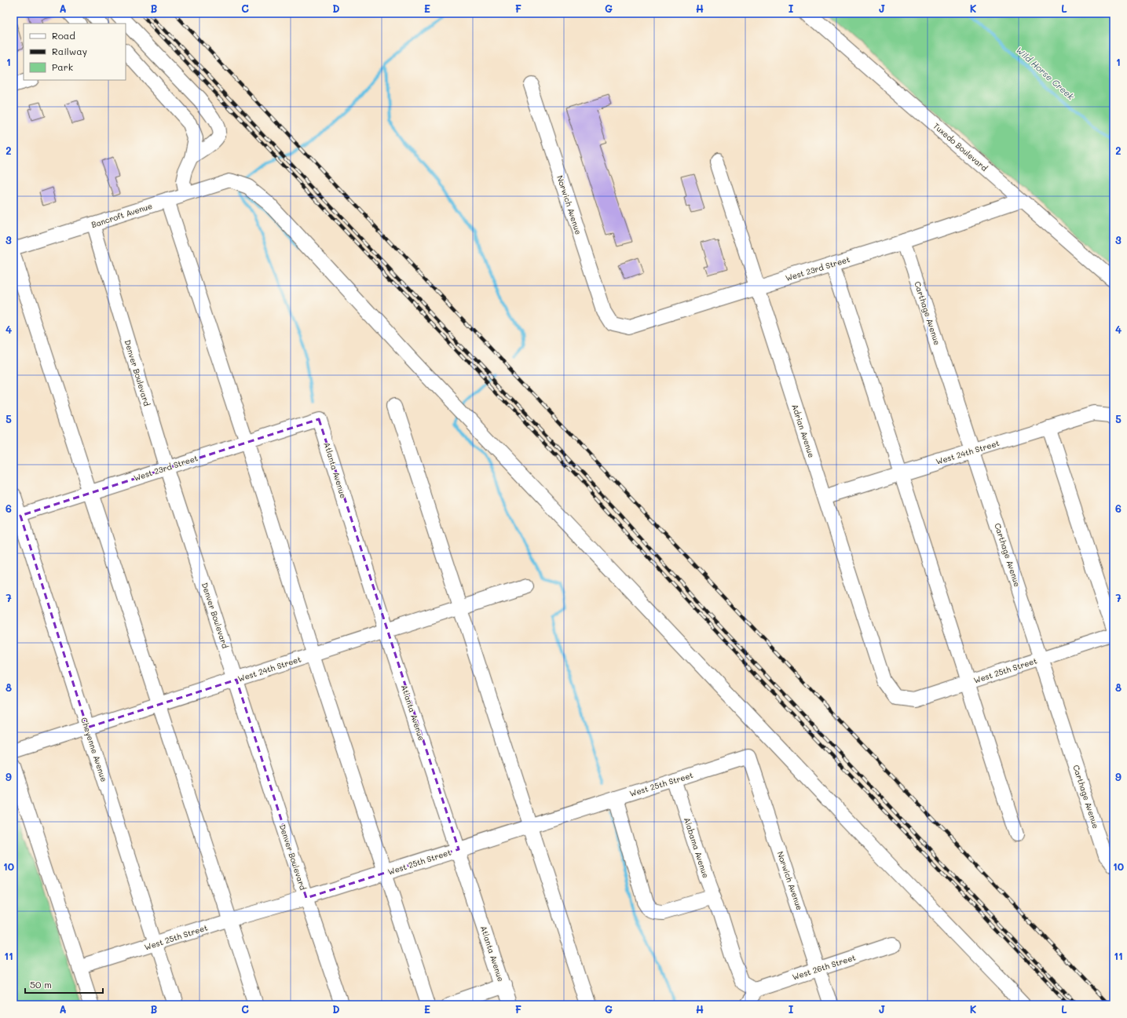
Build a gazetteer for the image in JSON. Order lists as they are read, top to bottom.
{
  "streets": {
    "street": [
      "Tuxedo Boulevard",
      "Norwich Avenue",
      "Bancroft Avenue",
      "West 23rd Street",
      "Carthage Avenue",
      "Denver Boulevard",
      "Adrian Avenue",
      "West 24th Street",
      "Atlanta Avenue",
      "West 25th Street",
      "Cheyenne Avenue",
      "Alabama Avenue",
      "West 26th Street"
    ]
  },
  "crossings": [
    ["Tuxedo Boulevard", "West 23rd Street"],
    ["Norwich Avenue", "West 23rd Street"],
    ["Norwich Avenue", "West 25th Street"],
    ["Norwich Avenue", "West 26th Street"],
    ["Bancroft Avenue", "Denver Boulevard"],
    ["West 23rd Street", "Carthage Avenue"],
    ["West 23rd Street", "Denver Boulevard"],
    ["West 23rd Street", "Adrian Avenue"],
    ["West 23rd Street", "Atlanta Avenue"],
    ["West 23rd Street", "Cheyenne Avenue"],
    ["Carthage Avenue", "West 24th Street"],
    ["Carthage Avenue", "West 25th Street"],
    ["Denver Boulevard", "West 24th Street"],
    ["Denver Boulevard", "West 25th Street"],
    ["Adrian Avenue", "West 24th Street"],
    ["Adrian Avenue", "West 25th Street"],
    ["West 24th Street", "Atlanta Avenue"],
    ["West 24th Street", "Cheyenne Avenue"],
    ["Atlanta Avenue", "West 25th Street"],
    ["West 25th Street", "Cheyenne Avenue"],
    ["West 25th Street", "Alabama Avenue"],
    ["Alabama Avenue", "West 26th Street"]
  ],
  "water": ["Wild Horse Creek"],
  "legend": ["Road", "Railway", "Park"],
  "scale_bar": "50 m",
  "grid": {
    "columns": [
      "A",
      "B",
      "C",
      "D",
      "E",
      "F",
      "G",
      "H",
      "I",
      "J",
      "K",
      "L"
    ],
    "rows": [
      "1",
      "2",
      "3",
      "4",
      "5",
      "6",
      "7",
      "8",
      "9",
      "10",
      "11"
    ]
  }
}
